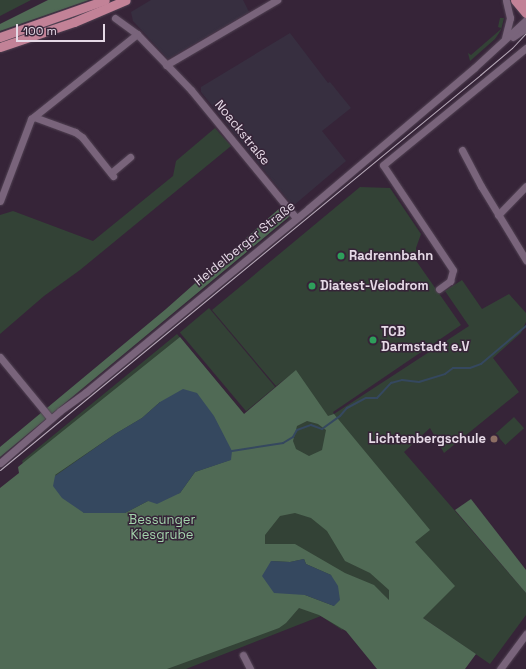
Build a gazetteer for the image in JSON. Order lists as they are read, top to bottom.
{
  "streets": {
    "street": ["Noackstraße", "Heidelberger Straße"]
  },
  "crossings": [
    ["Noackstraße", "Heidelberger Straße"]
  ],
  "parks": ["Bessunger Kiesgrube"],
  "places": [
    "Radrennbahn",
    "Diatest-Velodrom",
    "TCB Darmstadt e.V",
    "Lichtenbergschule"
  ],
  "scale_bar": "100 m"
}
